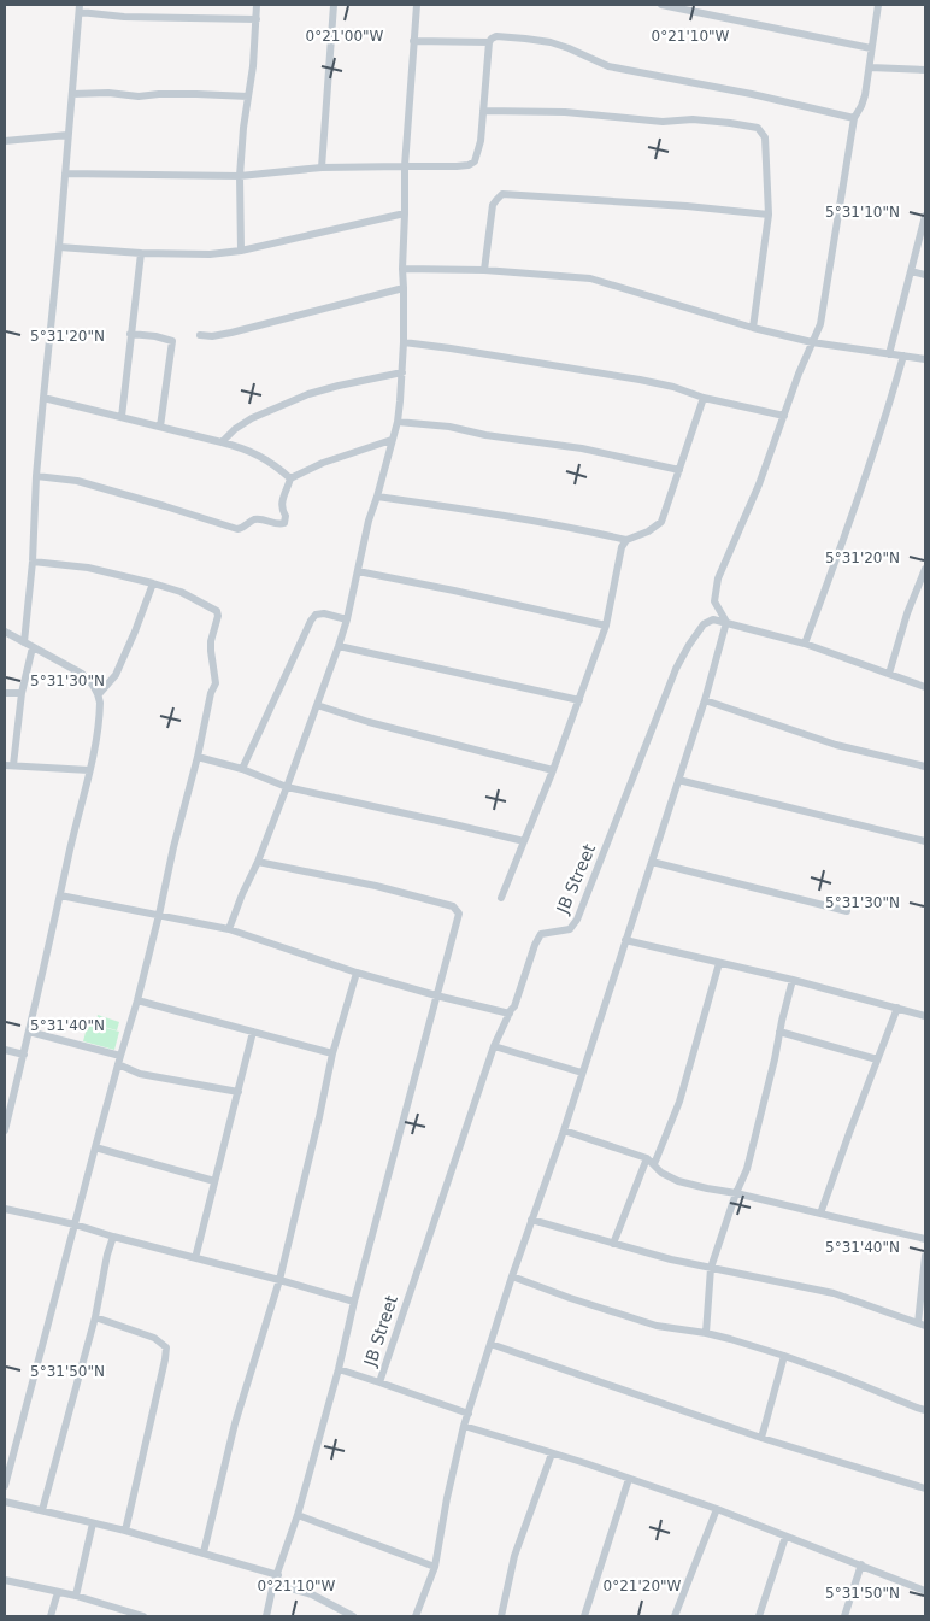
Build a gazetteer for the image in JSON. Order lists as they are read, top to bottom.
{
  "streets": {
    "street": ["JB Street"]
  },
  "coordinates": [
    "0°21'00\"W",
    "0°21'10\"W",
    "5°31'10\"N",
    "5°31'20\"N",
    "5°31'30\"N",
    "5°31'40\"N",
    "5°31'50\"N",
    "0°21'20\"W"
  ]
}
